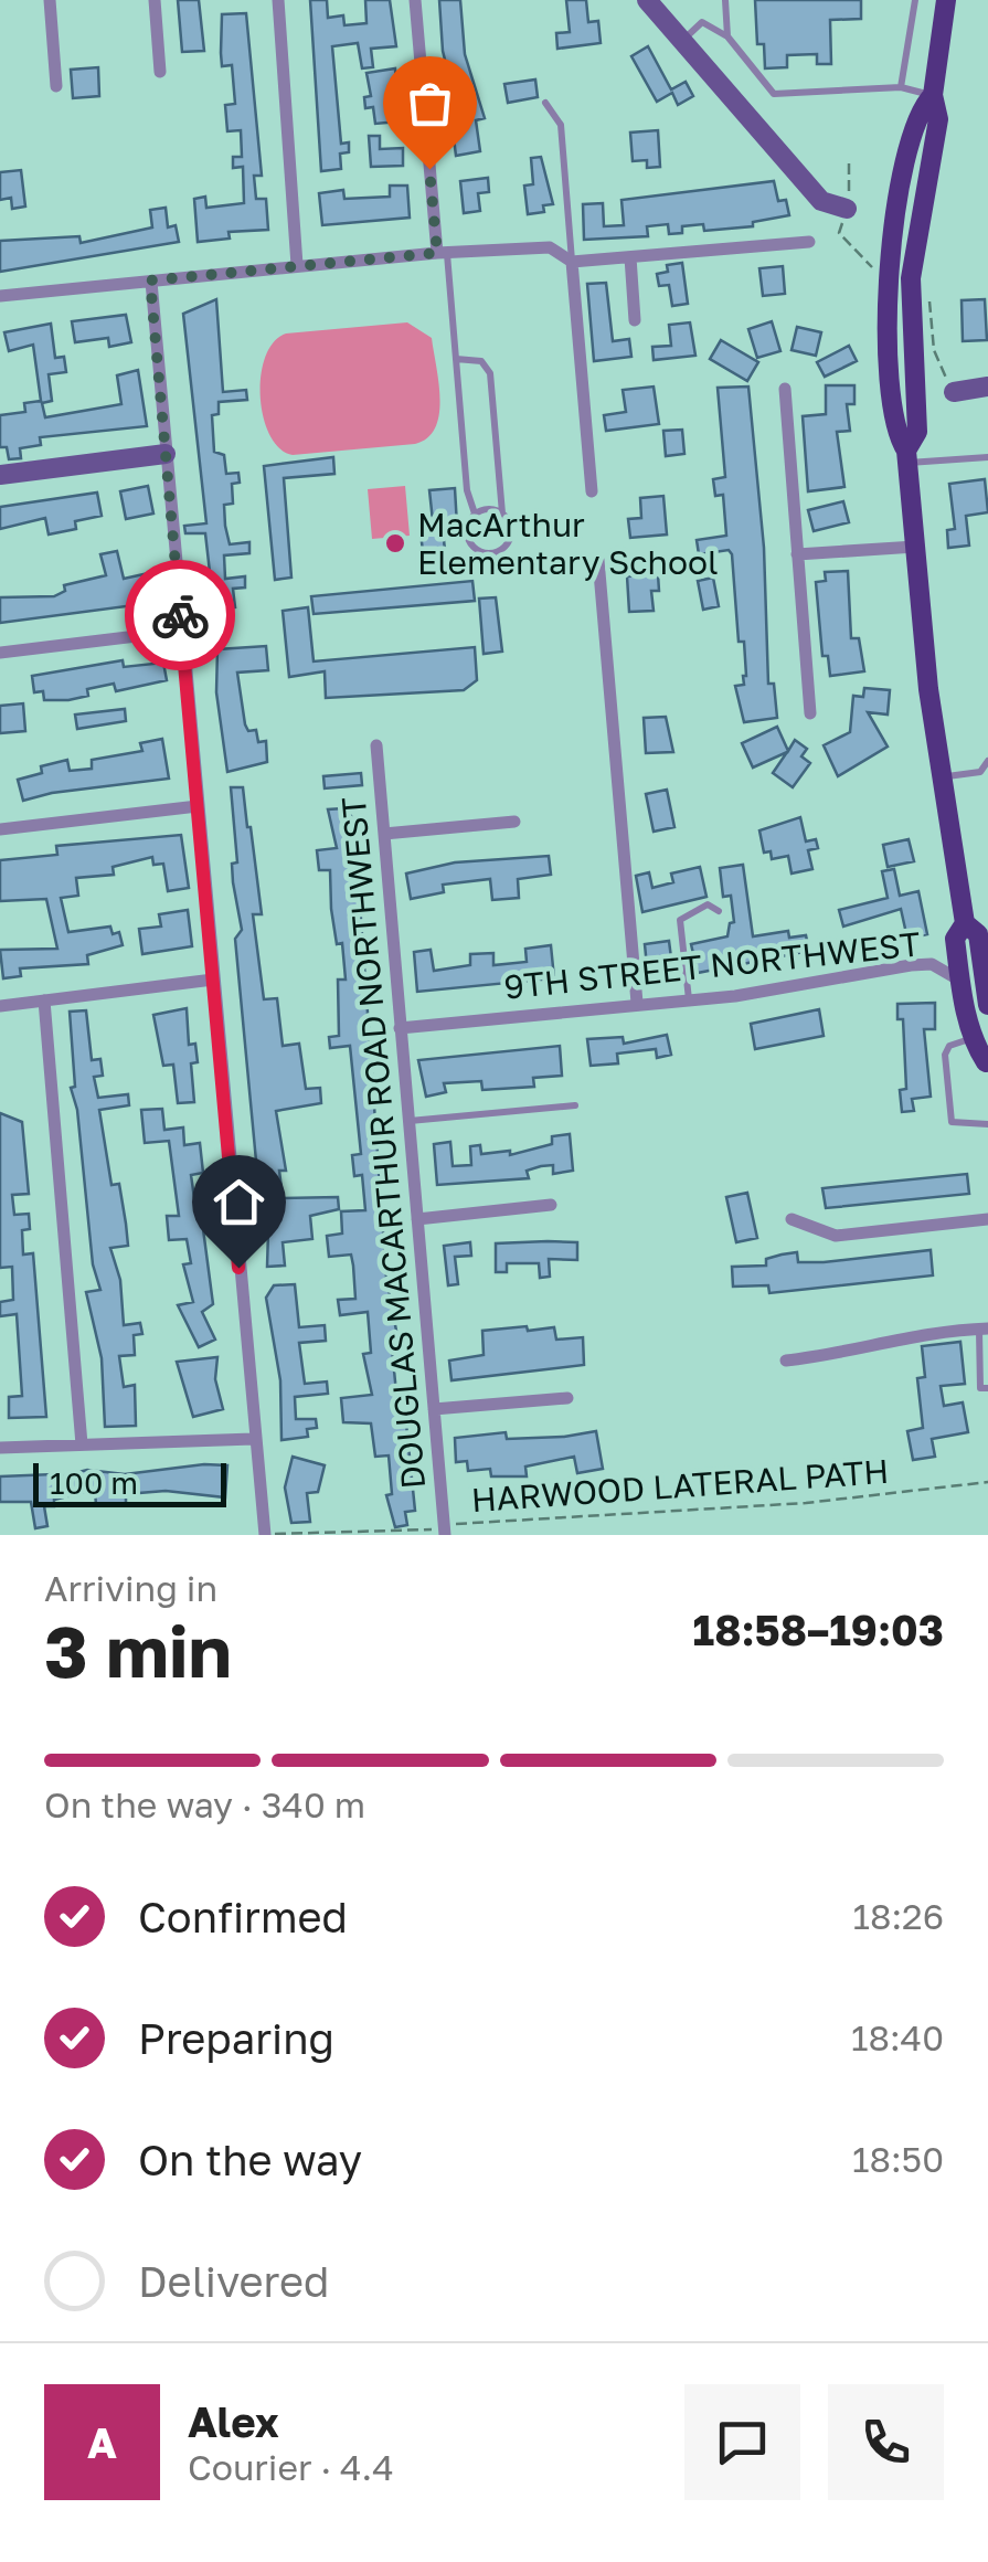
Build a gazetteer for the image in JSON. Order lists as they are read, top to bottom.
{
  "streets": {
    "street": ["9TH STREET NORTHWEST", "DOUGLAS MACARTHUR ROAD NORTHWEST"],
    "path": ["HARWOOD LATERAL PATH"]
  },
  "crossings": [
    ["9TH STREET NORTHWEST", "DOUGLAS MACARTHUR ROAD NORTHWEST"],
    ["DOUGLAS MACARTHUR ROAD NORTHWEST", "HARWOOD LATERAL PATH"]
  ],
  "places": ["MacArthur Elementary School"],
  "scale_bar": "100 m",
  "page": {
    "scale": "100 m",
    "heading": ["3 min", "Arriving in", "18:58–19:03"],
    "panel": ["Alex", "Courier · 4.4"],
    "bar": "On the way · 340 m",
    "list": [
      ["Confirmed", "18:26"],
      ["Preparing", "18:40"],
      ["On the way", "18:50"],
      "Delivered"
    ],
    "round": "A"
  }
}
